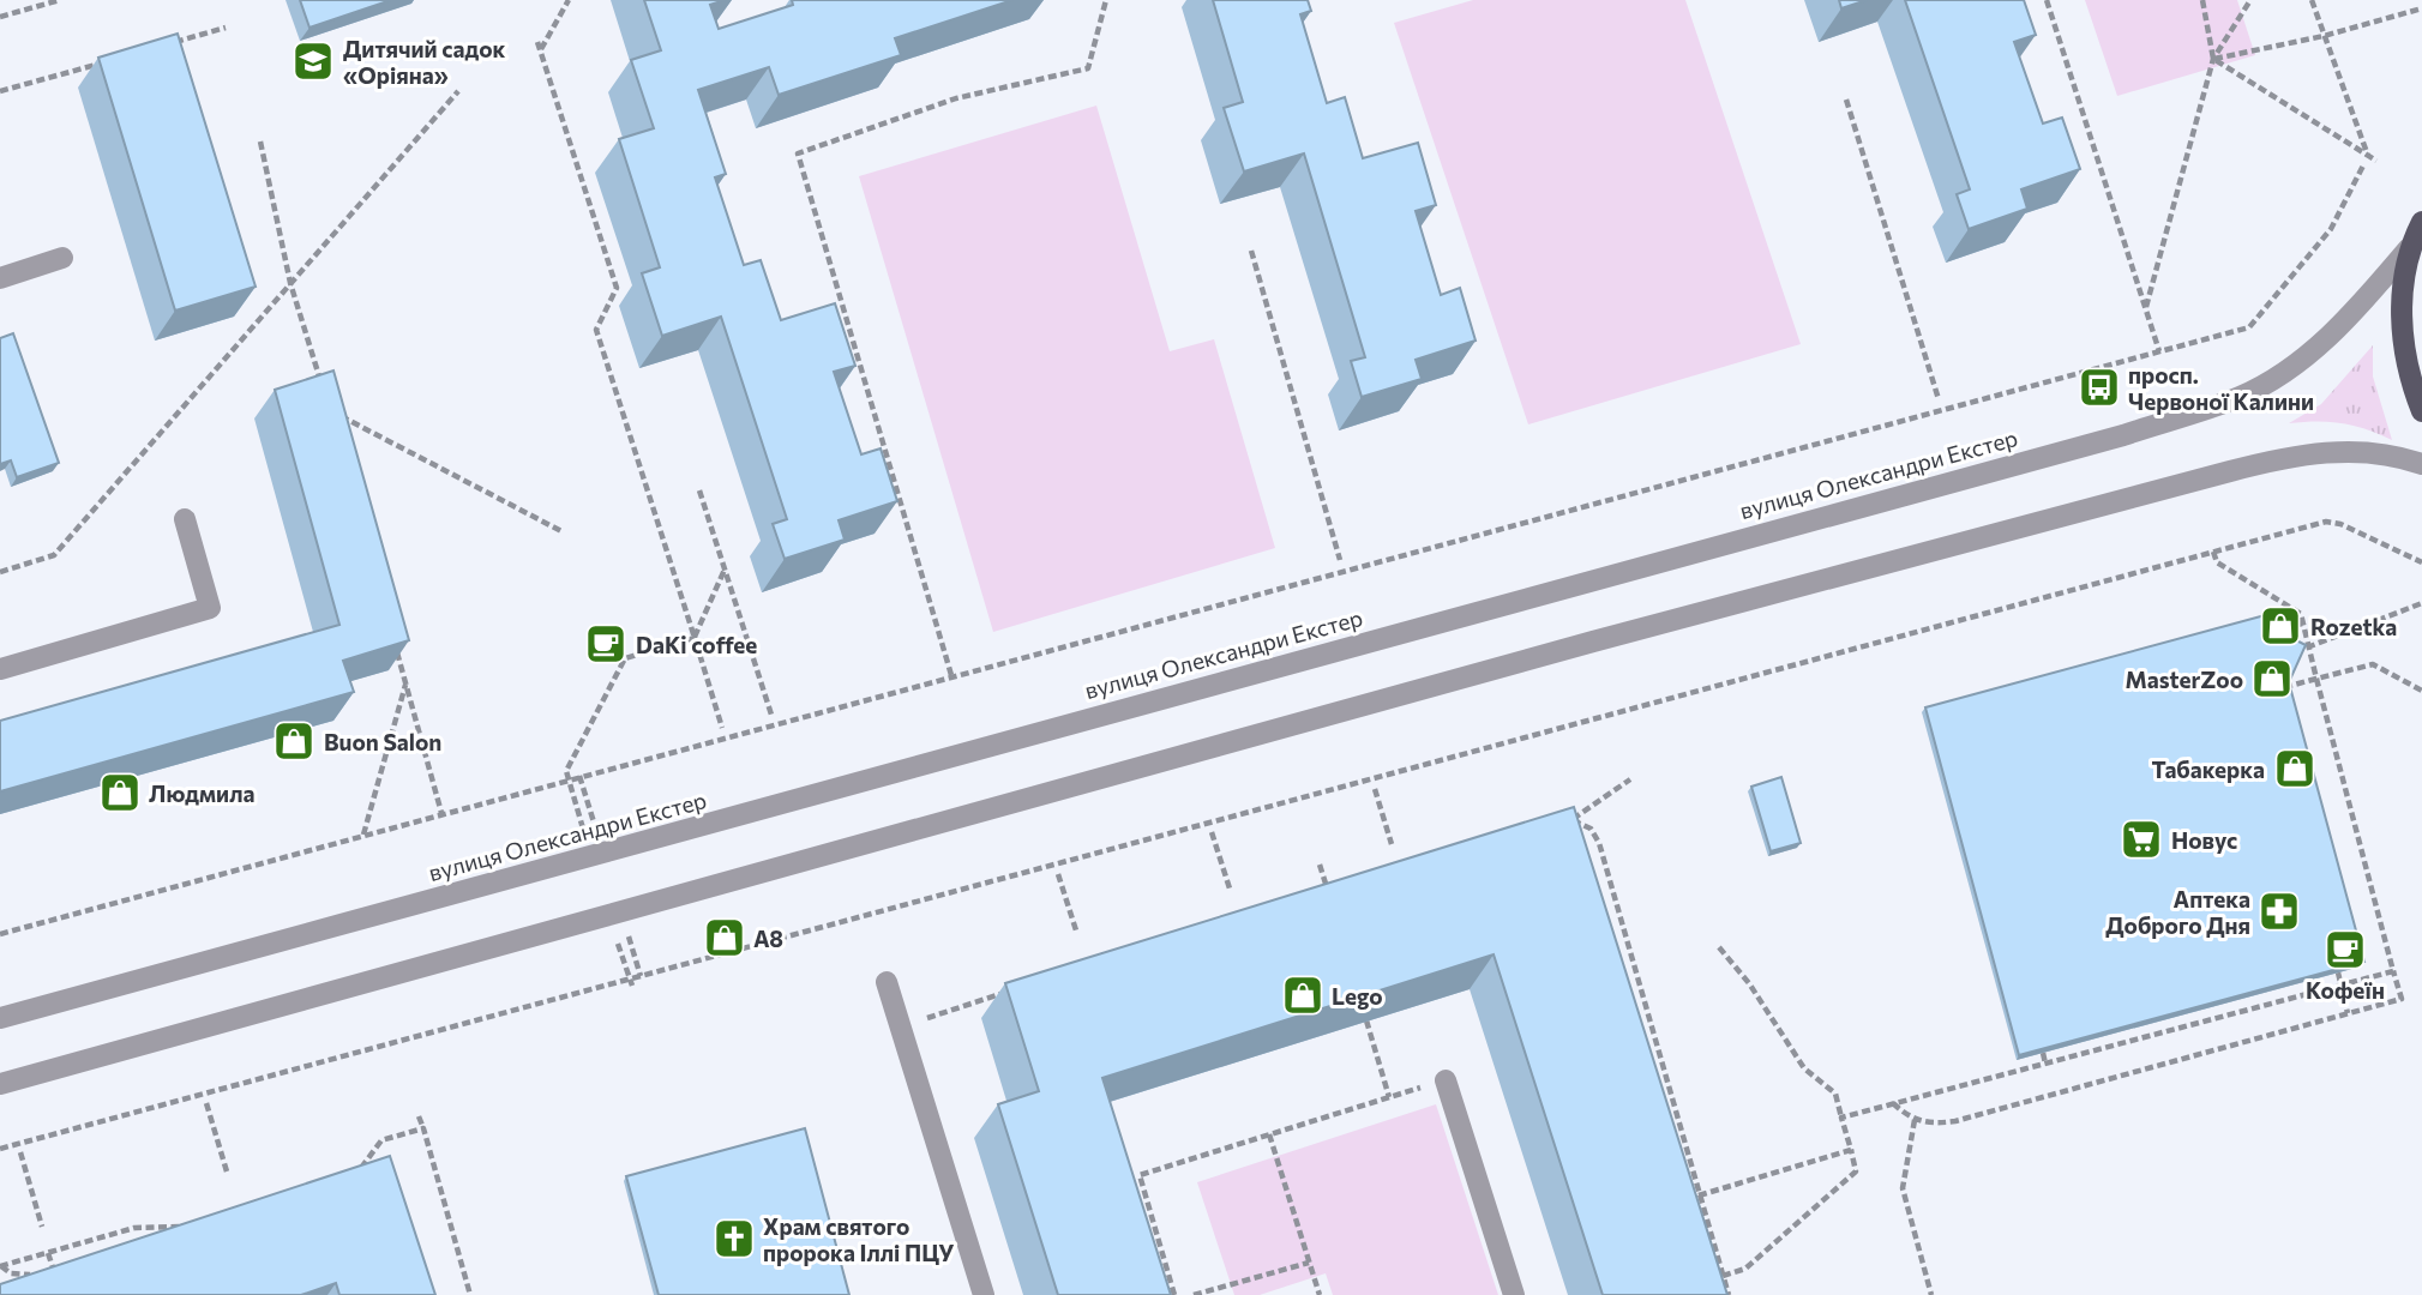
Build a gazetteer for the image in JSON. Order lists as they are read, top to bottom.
{
  "streets": {
    "street": ["вулиця Олександри Екстер"]
  },
  "places": {
    "school or university": ["Дитячий садок «Оріяна»"],
    "bus stop": ["просп. Червоної Калини"],
    "shop": [
      "Rozetka",
      "MasterZoo",
      "Buon Salon",
      "Табакерка",
      "Людмила",
      "A8",
      "Lego"
    ],
    "cafe": ["DaKi coffee", "Кофеїн"],
    "supermarket": ["Новус"],
    "pharmacy": ["Аптека Доброго Дня"],
    "church": ["Храм святого пророка Іллі ПЦУ"]
  }
}
